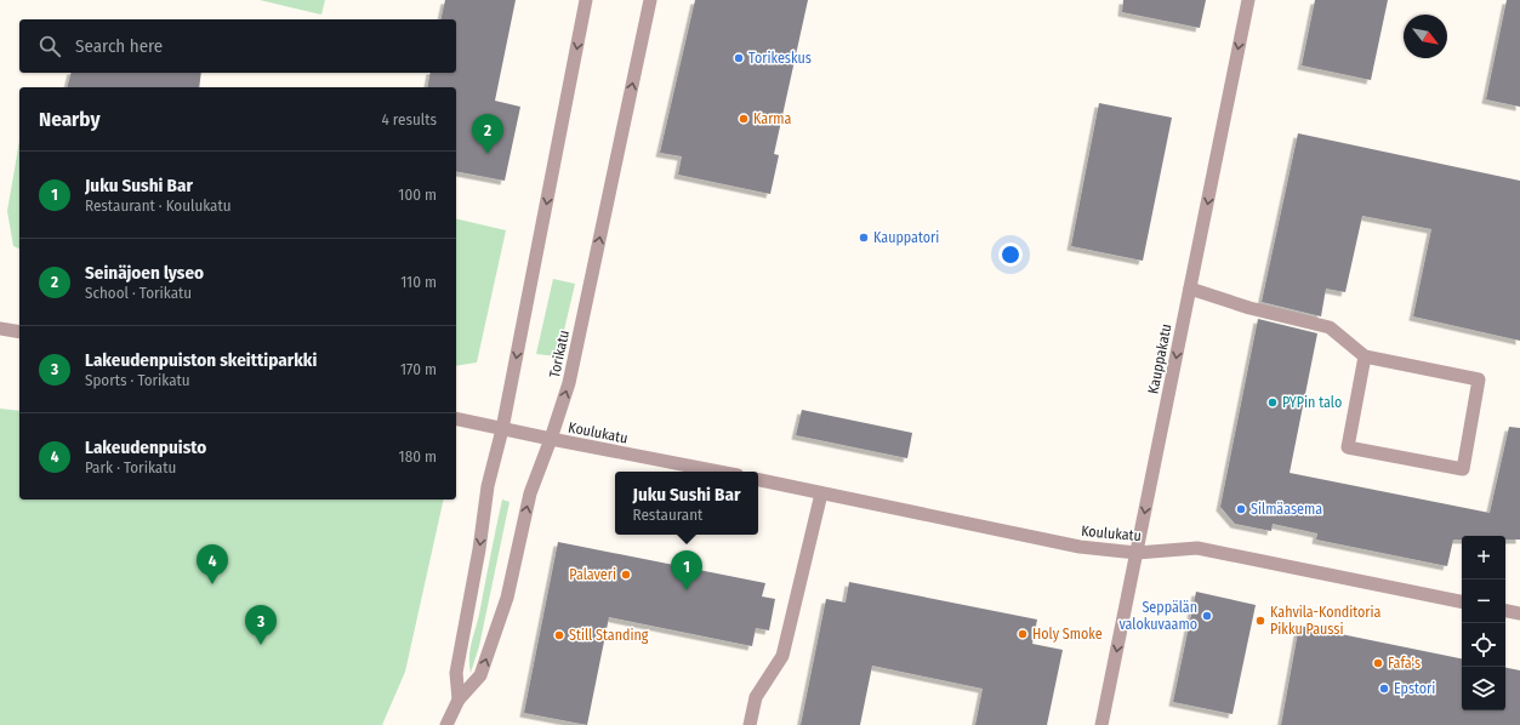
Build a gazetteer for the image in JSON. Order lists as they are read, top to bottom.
{
  "streets": {
    "street": ["Torikatu", "Kauppakatu", "Koulukatu"]
  },
  "crossings": [
    ["Torikatu", "Koulukatu"],
    ["Kauppakatu", "Koulukatu"]
  ],
  "one_way": ["Kauppakatu"],
  "places": [
    "Torikeskus",
    "Karma",
    "Kauppatori",
    "PYPin talo",
    "Silmäasema",
    "Palaveri",
    "Seppälän valokuvaamo",
    "Kahvila-Konditoria Pikku Paussi",
    "Holy Smoke",
    "Still Standing",
    "Fafa's",
    "Epstori"
  ],
  "north": "bottom right",
  "page": {
    "search": "Search here",
    "heading": ["Nearby", "4 results"],
    "pins": [
      "2",
      "4",
      "1",
      "3"
    ],
    "list": [
      {
        "mark": "1",
        "name": "Juku Sushi Bar",
        "note": "Restaurant · Koulukatu",
        "value": "100 m"
      },
      {
        "mark": "2",
        "name": "Seinäjoen lyseo",
        "note": "School · Torikatu",
        "value": "110 m"
      },
      {
        "mark": "3",
        "name": "Lakeudenpuiston skeittiparkki",
        "note": "Sports · Torikatu",
        "value": "170 m"
      },
      {
        "mark": "4",
        "name": "Lakeudenpuisto",
        "note": "Park · Torikatu",
        "value": "180 m"
      }
    ],
    "popup": ["Juku Sushi Bar", "Restaurant"],
    "map_buttons": ["+", "−"]
  }
}
